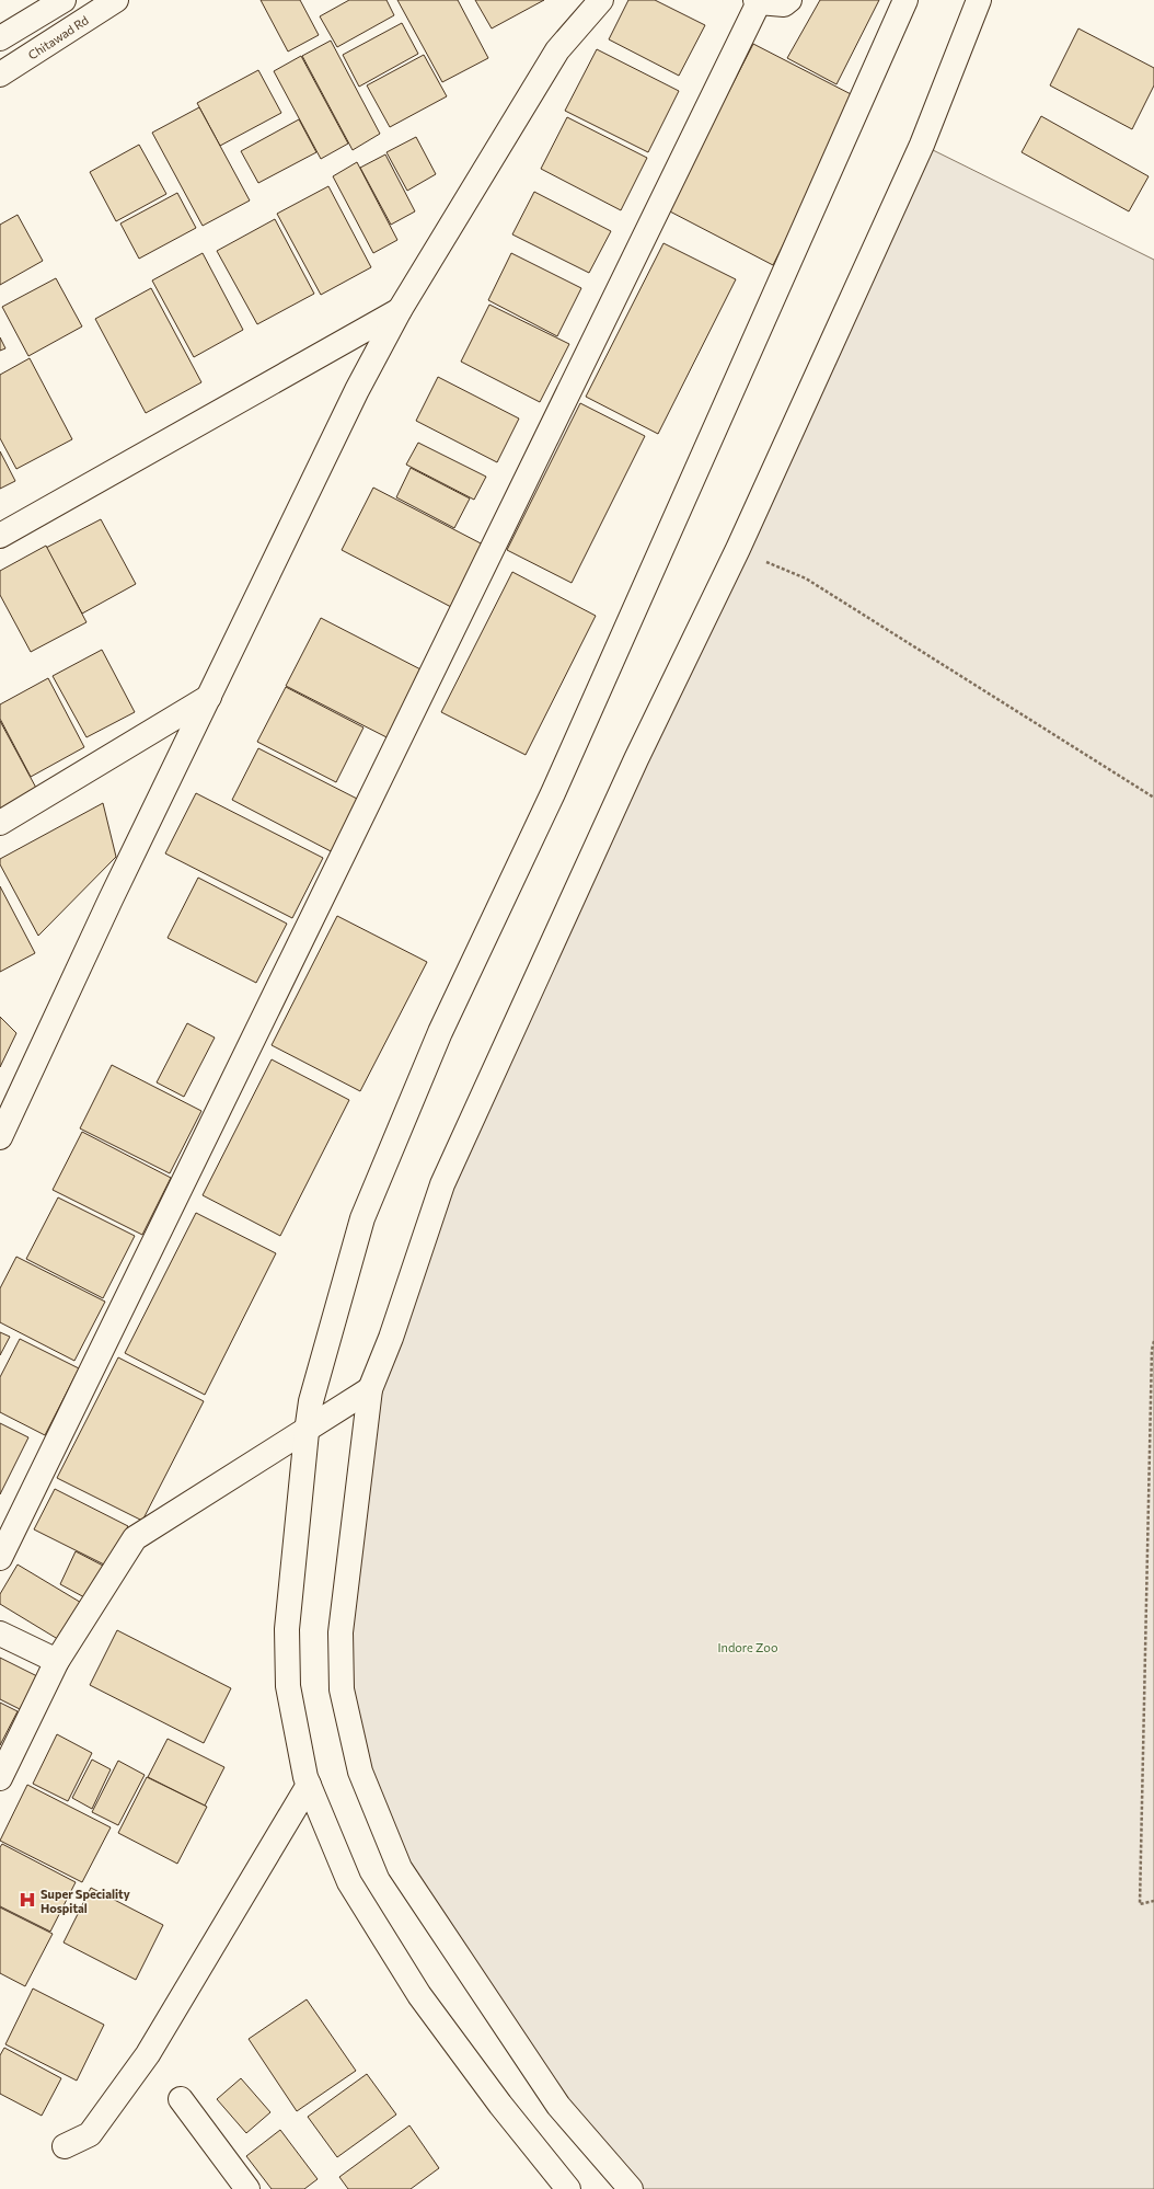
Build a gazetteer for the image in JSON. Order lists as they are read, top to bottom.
{
  "streets": {
    "main road": ["Chitawad Rd"]
  },
  "parks": ["Indore Zoo"],
  "places": {
    "hospital": ["Super Speciality Hospital"]
  }
}
